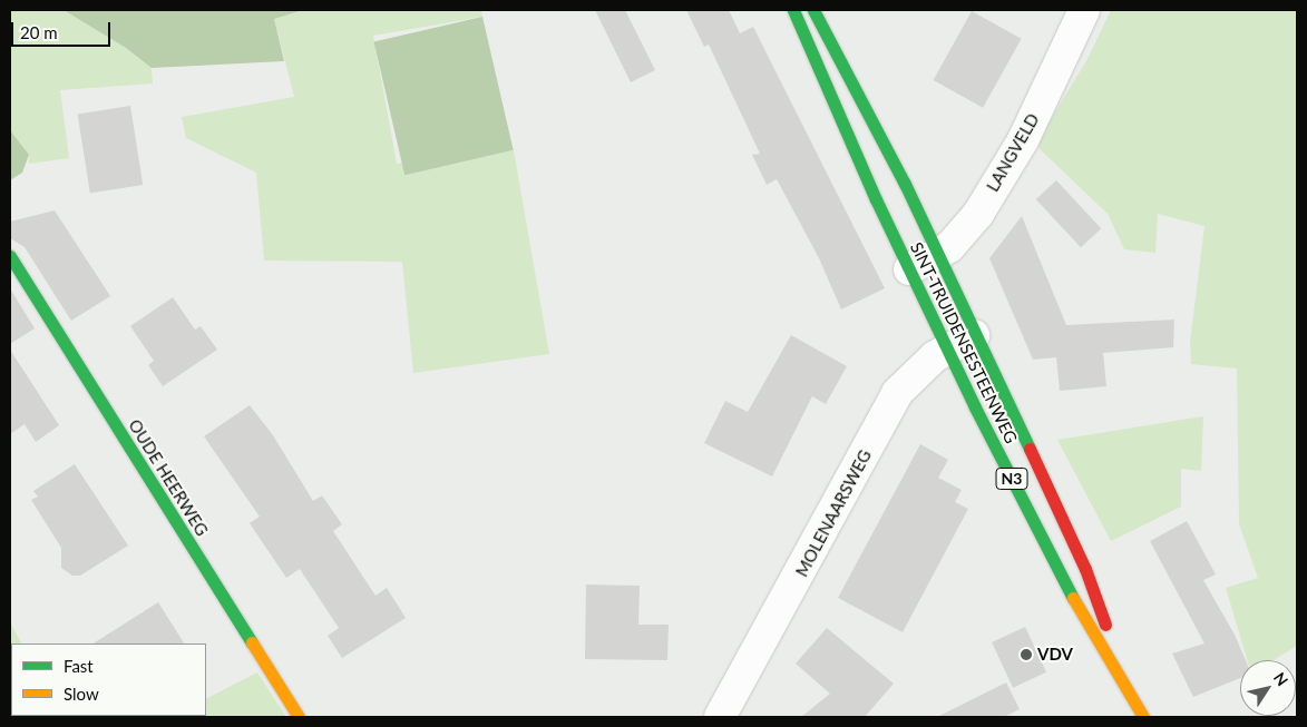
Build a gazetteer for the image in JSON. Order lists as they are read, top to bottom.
{
  "streets": {
    "main road": ["SINT-TRUIDENSESTEENWEG", "OUDE HEERWEG", "N3"],
    "street": ["LANGVELD", "MOLENAARSWEG"]
  },
  "crossings": [
    ["LANGVELD", "SINT-TRUIDENSESTEENWEG"],
    ["SINT-TRUIDENSESTEENWEG", "MOLENAARSWEG"]
  ],
  "places": ["VDV"],
  "legend": ["Fast", "Slow"],
  "scale_bar": "20 m",
  "north": "top right"
}
